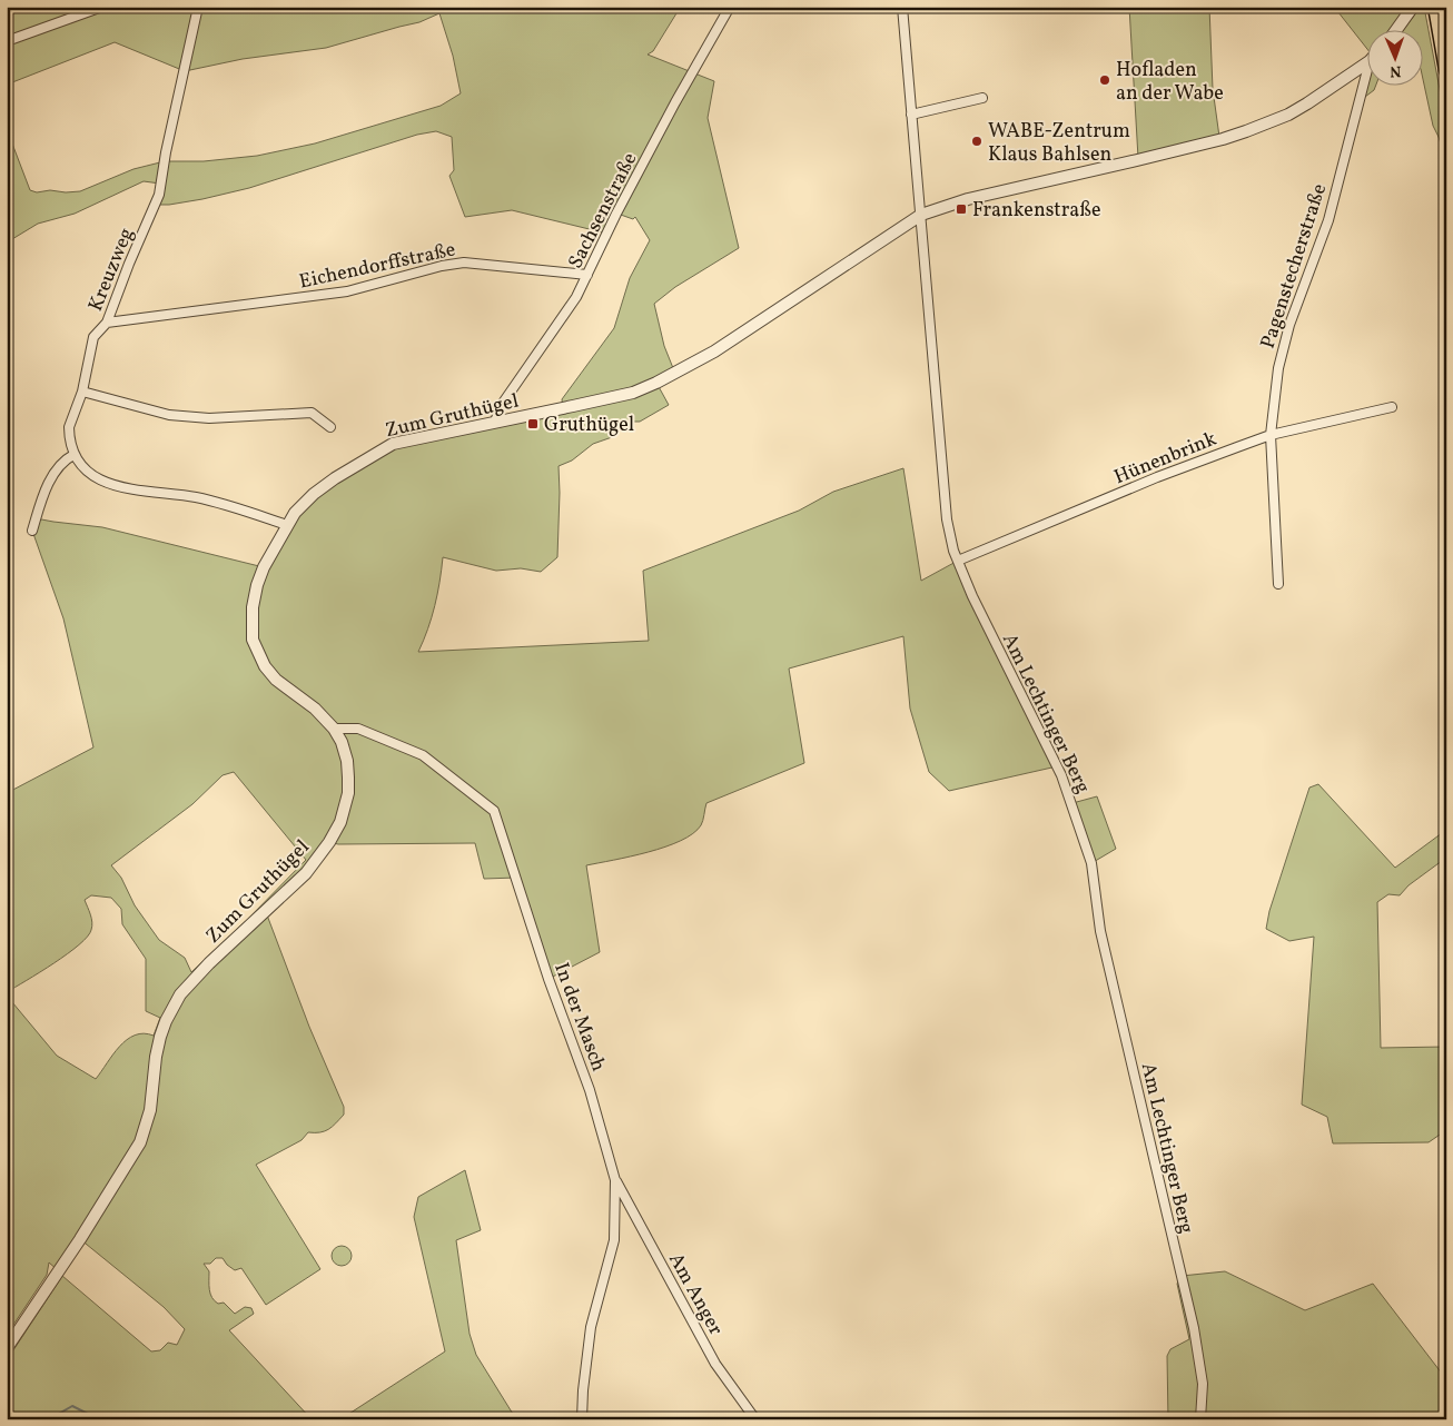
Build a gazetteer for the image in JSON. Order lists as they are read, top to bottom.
{
  "streets": {
    "street": [
      "Sachsenstraße",
      "Eichendorffstraße",
      "Pagenstecherstraße",
      "Kreuzweg",
      "Zum Gruthügel",
      "Hünenbrink",
      "Am Lechtinger Berg",
      "In der Masch",
      "Am Anger"
    ]
  },
  "crossings": [
    ["Sachsenstraße", "Eichendorffstraße"],
    ["Sachsenstraße", "Zum Gruthügel"],
    ["Eichendorffstraße", "Kreuzweg"],
    ["Pagenstecherstraße", "Hünenbrink"],
    ["Zum Gruthügel", "Am Lechtinger Berg"],
    ["Zum Gruthügel", "In der Masch"],
    ["Hünenbrink", "Am Lechtinger Berg"],
    ["In der Masch", "Am Anger"]
  ],
  "places": {
    "other": ["Hofladen an der Wabe", "WABE-Zentrum Klaus Bahlsen"],
    "transit": ["Frankenstraße", "Gruthügel"]
  },
  "north": "bottom"
}
